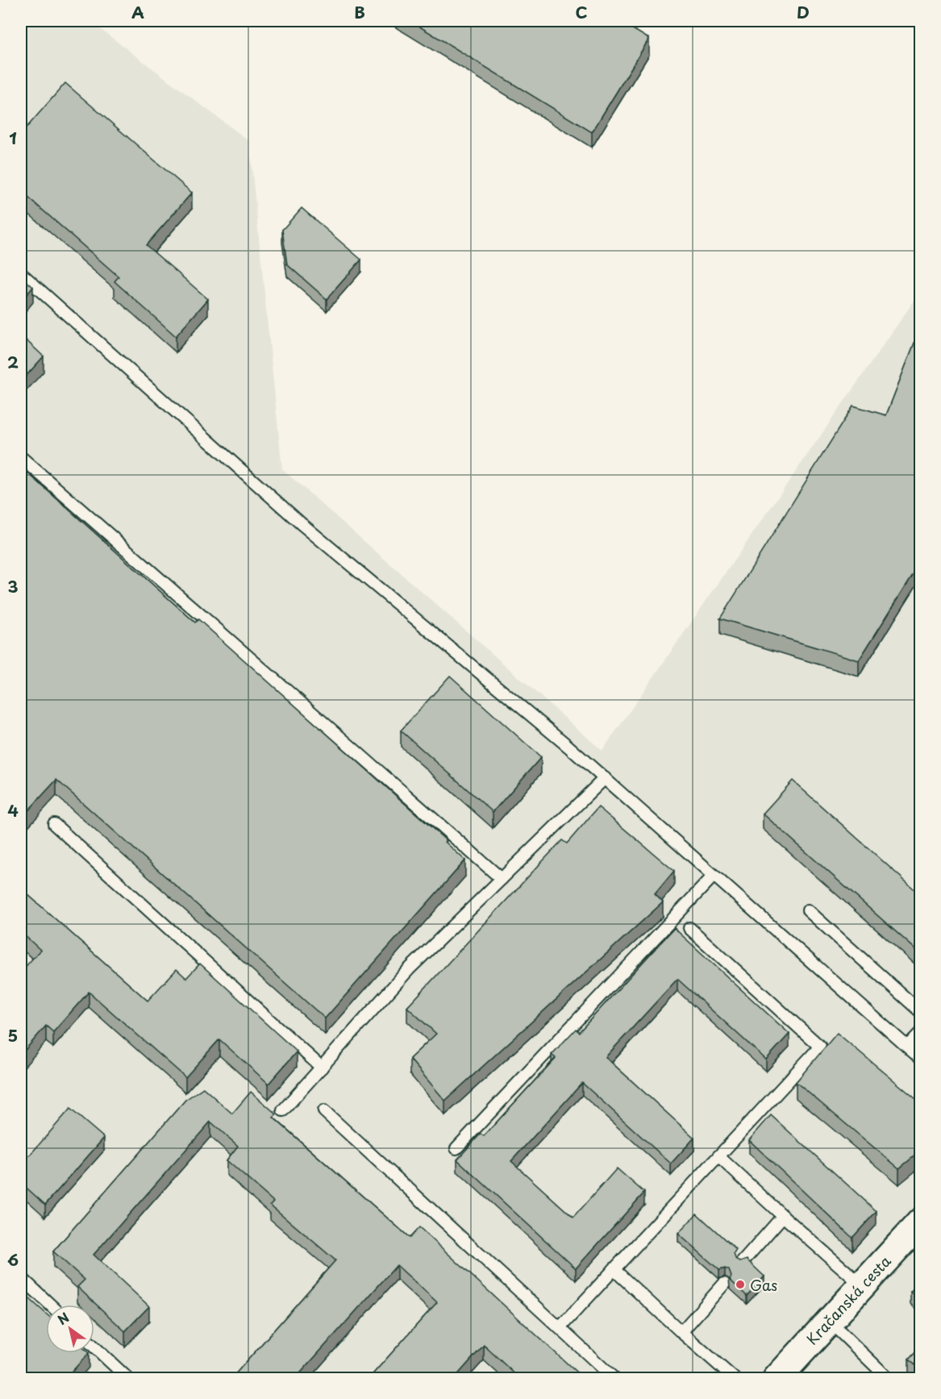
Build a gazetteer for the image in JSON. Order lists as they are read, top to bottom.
{
  "streets": {
    "street": ["Kračanská cesta"]
  },
  "places": ["Gas"],
  "north": "top left",
  "grid": {
    "columns": [
      "A",
      "B",
      "C",
      "D"
    ],
    "rows": [
      "1",
      "2",
      "3",
      "4",
      "5",
      "6"
    ]
  }
}
